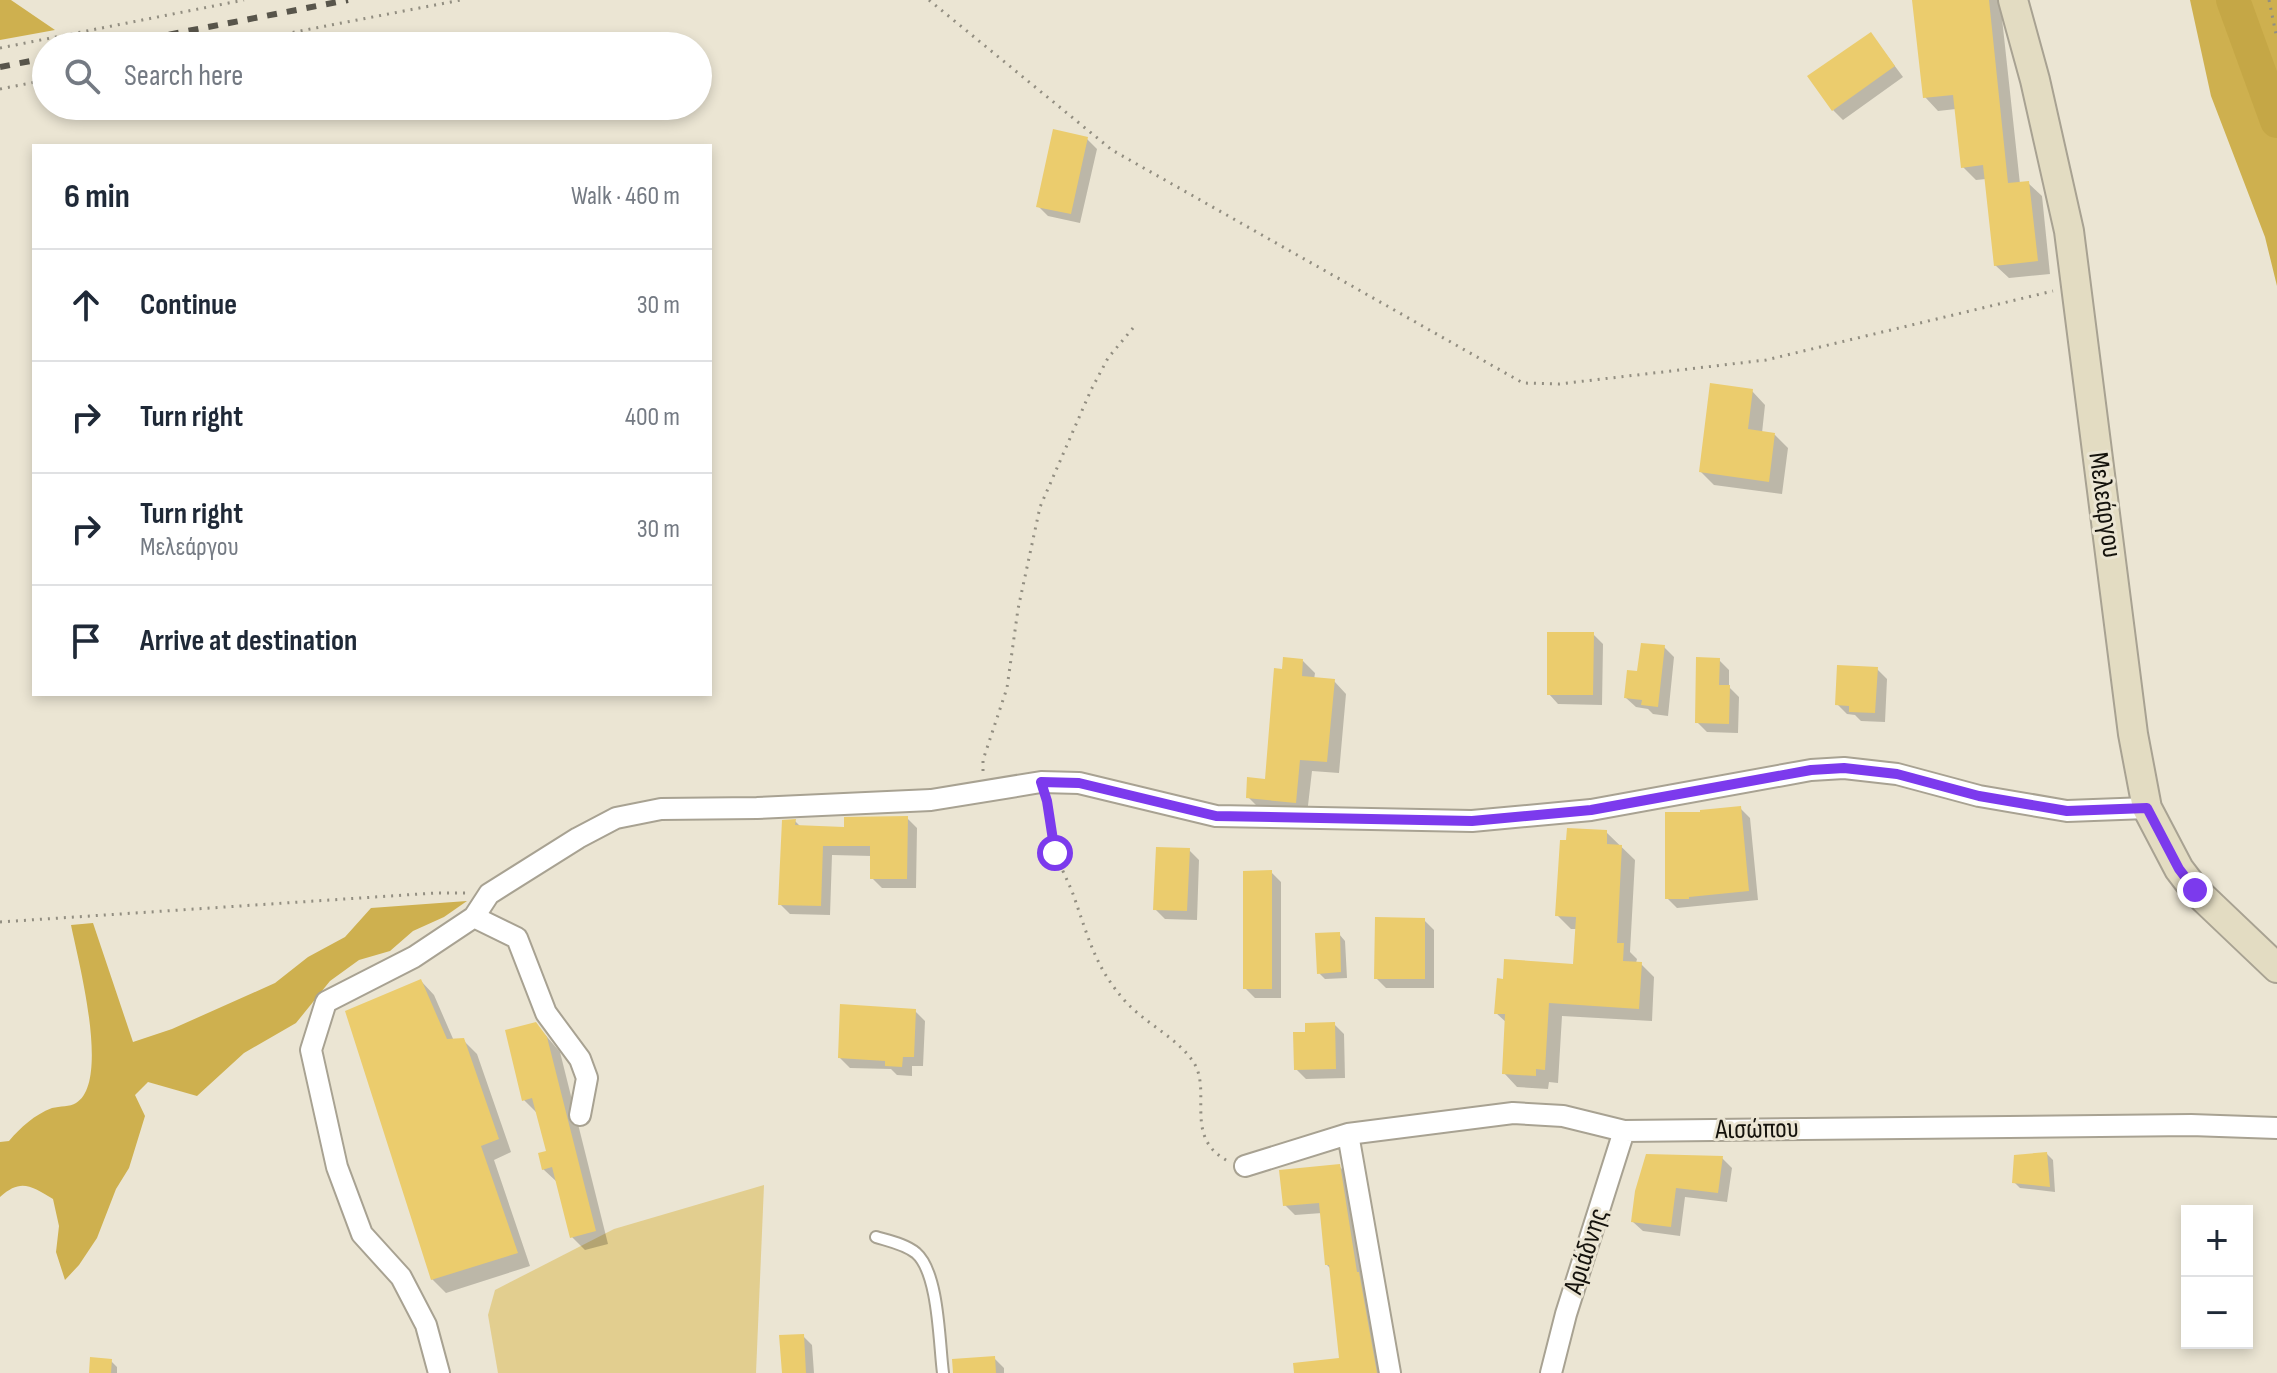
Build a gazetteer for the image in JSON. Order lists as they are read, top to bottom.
{
  "streets": {
    "street": ["Μελεάργου", "Αισώπου", "Αριάδνης"]
  },
  "crossings": [
    ["Αισώπου", "Αριάδνης"]
  ],
  "page": {
    "search": "Search here",
    "heading": ["6 min", "Walk · 460 m"],
    "list": [
      ["Continue", "30 m"],
      ["Turn right", "400 m"],
      ["Turn right", "Μελεάργου", "30 m"],
      "Arrive at destination"
    ],
    "map_buttons": ["+", "−"]
  }
}
